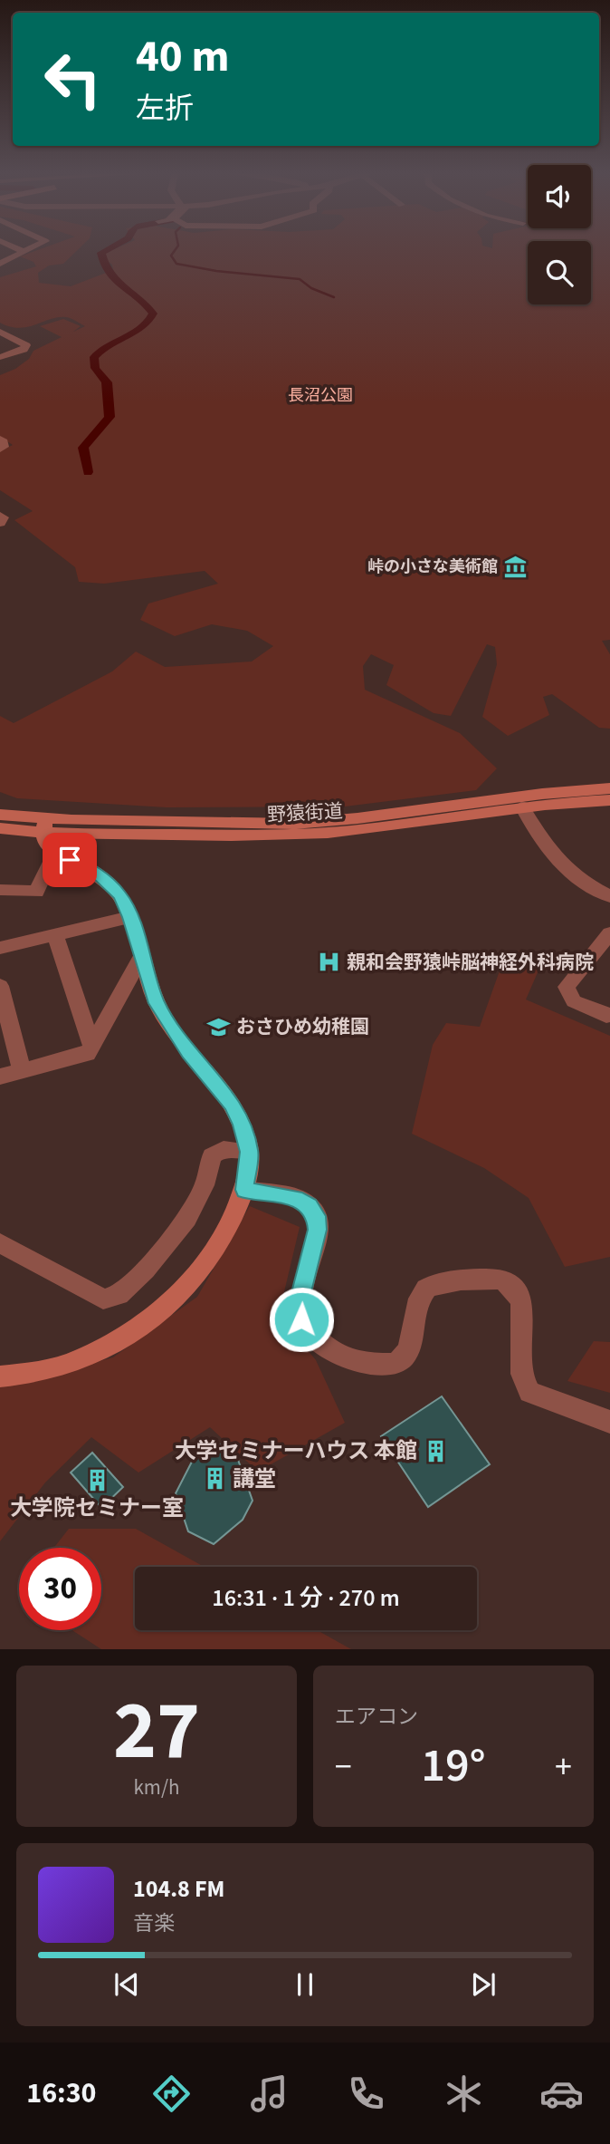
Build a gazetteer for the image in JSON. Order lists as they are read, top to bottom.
{
  "streets": {
    "main road": ["野猿街道"]
  },
  "parks": ["長沼公園"],
  "places": {
    "museum": ["峠の小さな美術館"],
    "hospital": ["親和会野猿峠脳神経外科病院"],
    "school or university": ["おさひめ幼稚園"],
    "building": ["大学セミナーハウス 本館", "講堂", "大学院セミナー室"]
  },
  "page": {
    "turn": ["40 m", "左折"],
    "limit": "30",
    "trip": "16:31 · 1 分 · 270 m",
    "tile": [
      ["27", "km/h"],
      "エアコン"
    ],
    "heat": ["−", "19°", "+"],
    "song": ["104.8 FM", "音楽"],
    "tabs": "16:30"
  }
}
